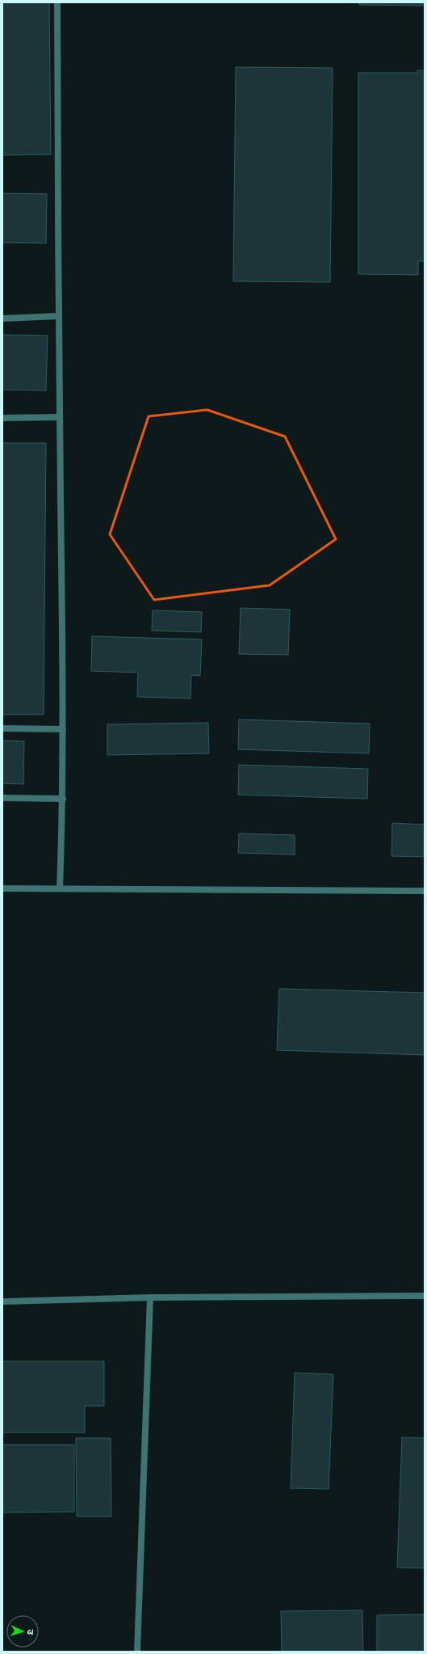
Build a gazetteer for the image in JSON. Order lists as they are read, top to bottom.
{
  "north": "right"
}
